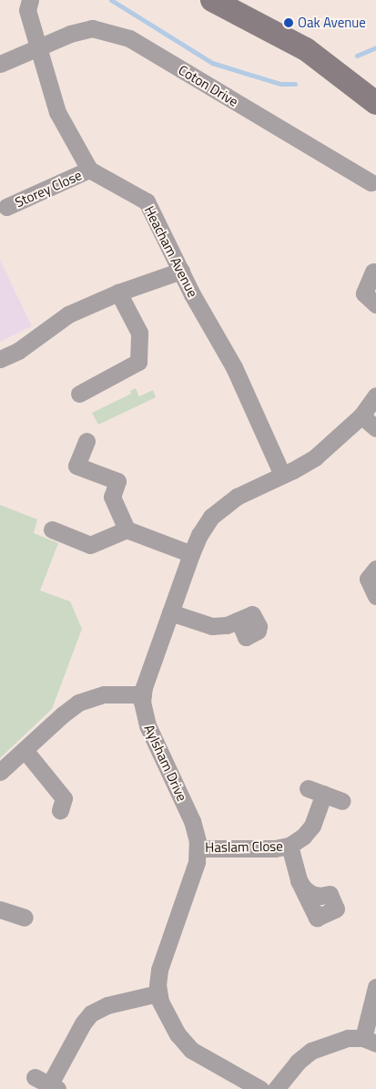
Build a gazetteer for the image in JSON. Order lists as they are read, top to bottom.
{
  "streets": {
    "street": [
      "Coton Drive",
      "Storey Close",
      "Heacham Avenue",
      "Aylsham Drive",
      "Haslam Close"
    ]
  },
  "crossings": [
    ["Storey Close", "Heacham Avenue"],
    ["Heacham Avenue", "Aylsham Drive"],
    ["Aylsham Drive", "Haslam Close"]
  ],
  "places": ["Oak Avenue"]
}
